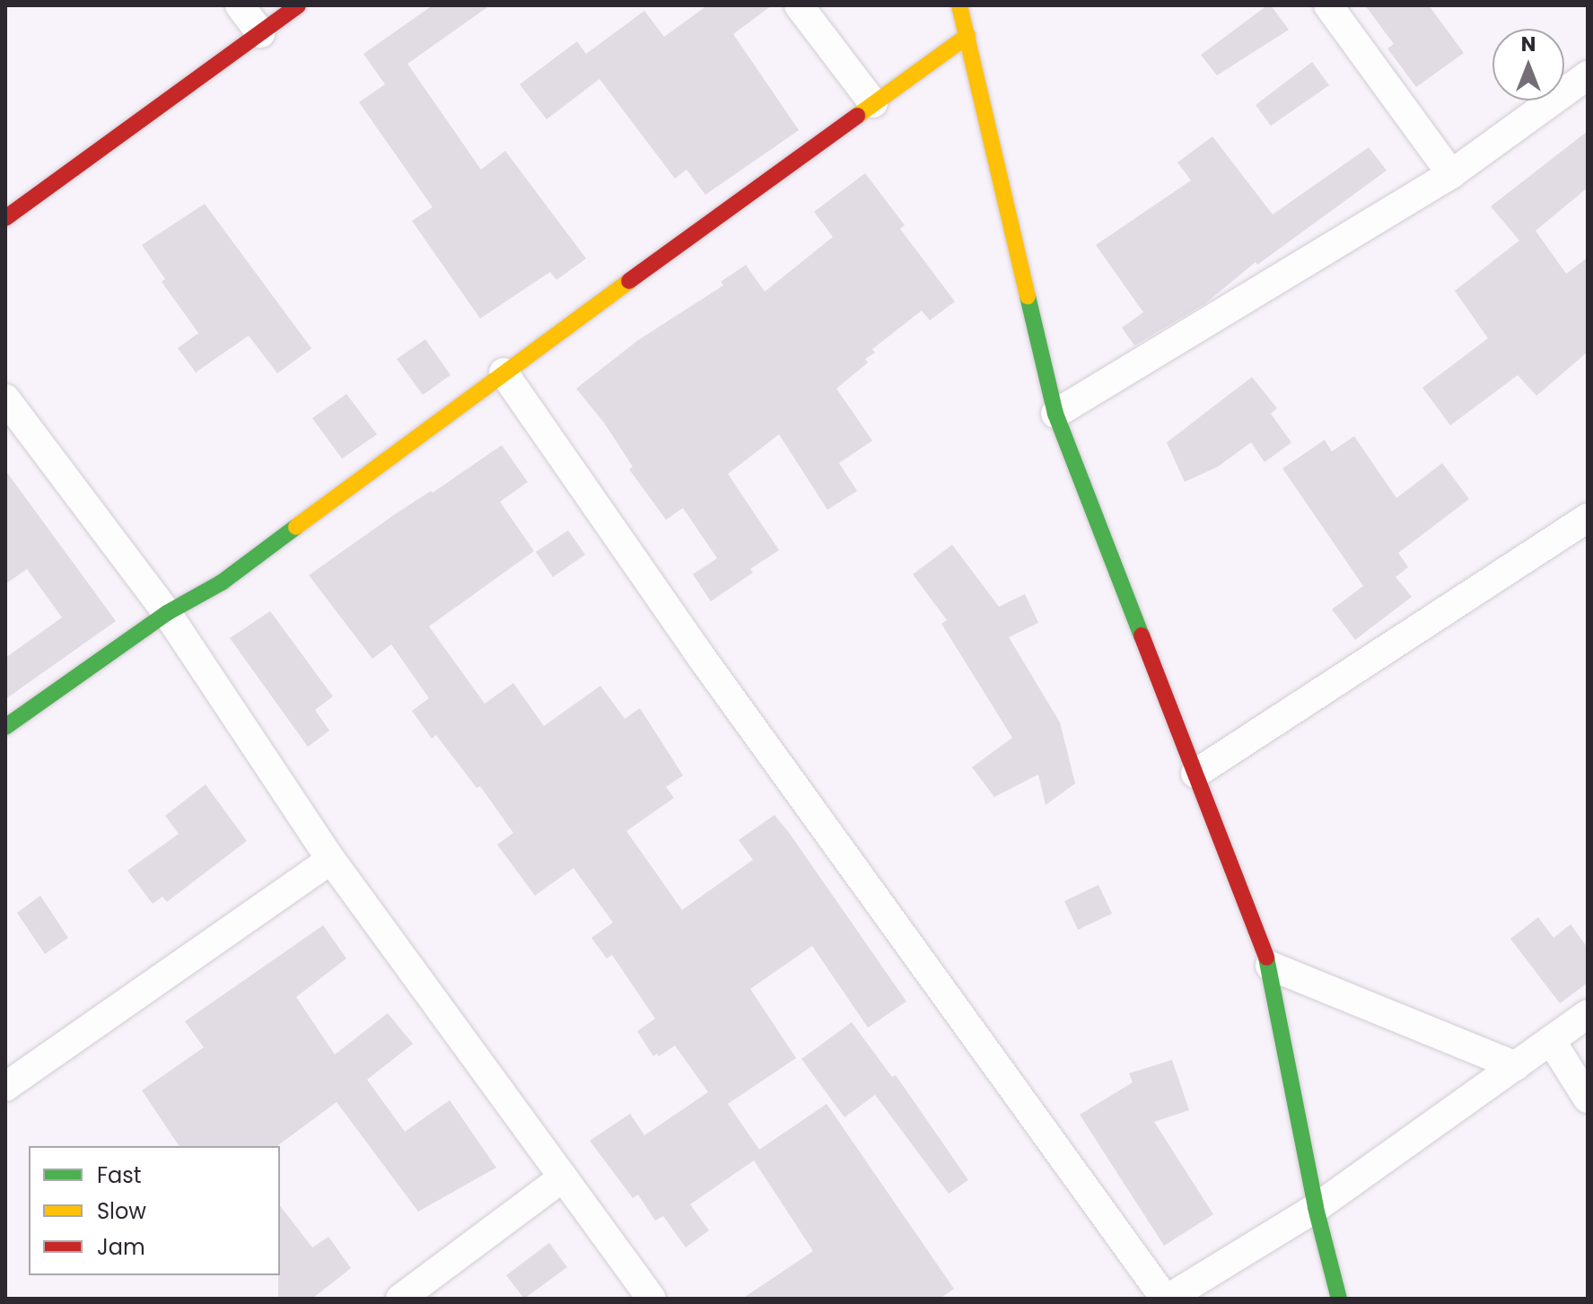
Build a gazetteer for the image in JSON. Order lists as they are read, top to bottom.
{
  "legend": ["Fast", "Slow", "Jam"],
  "north": "top"
}
